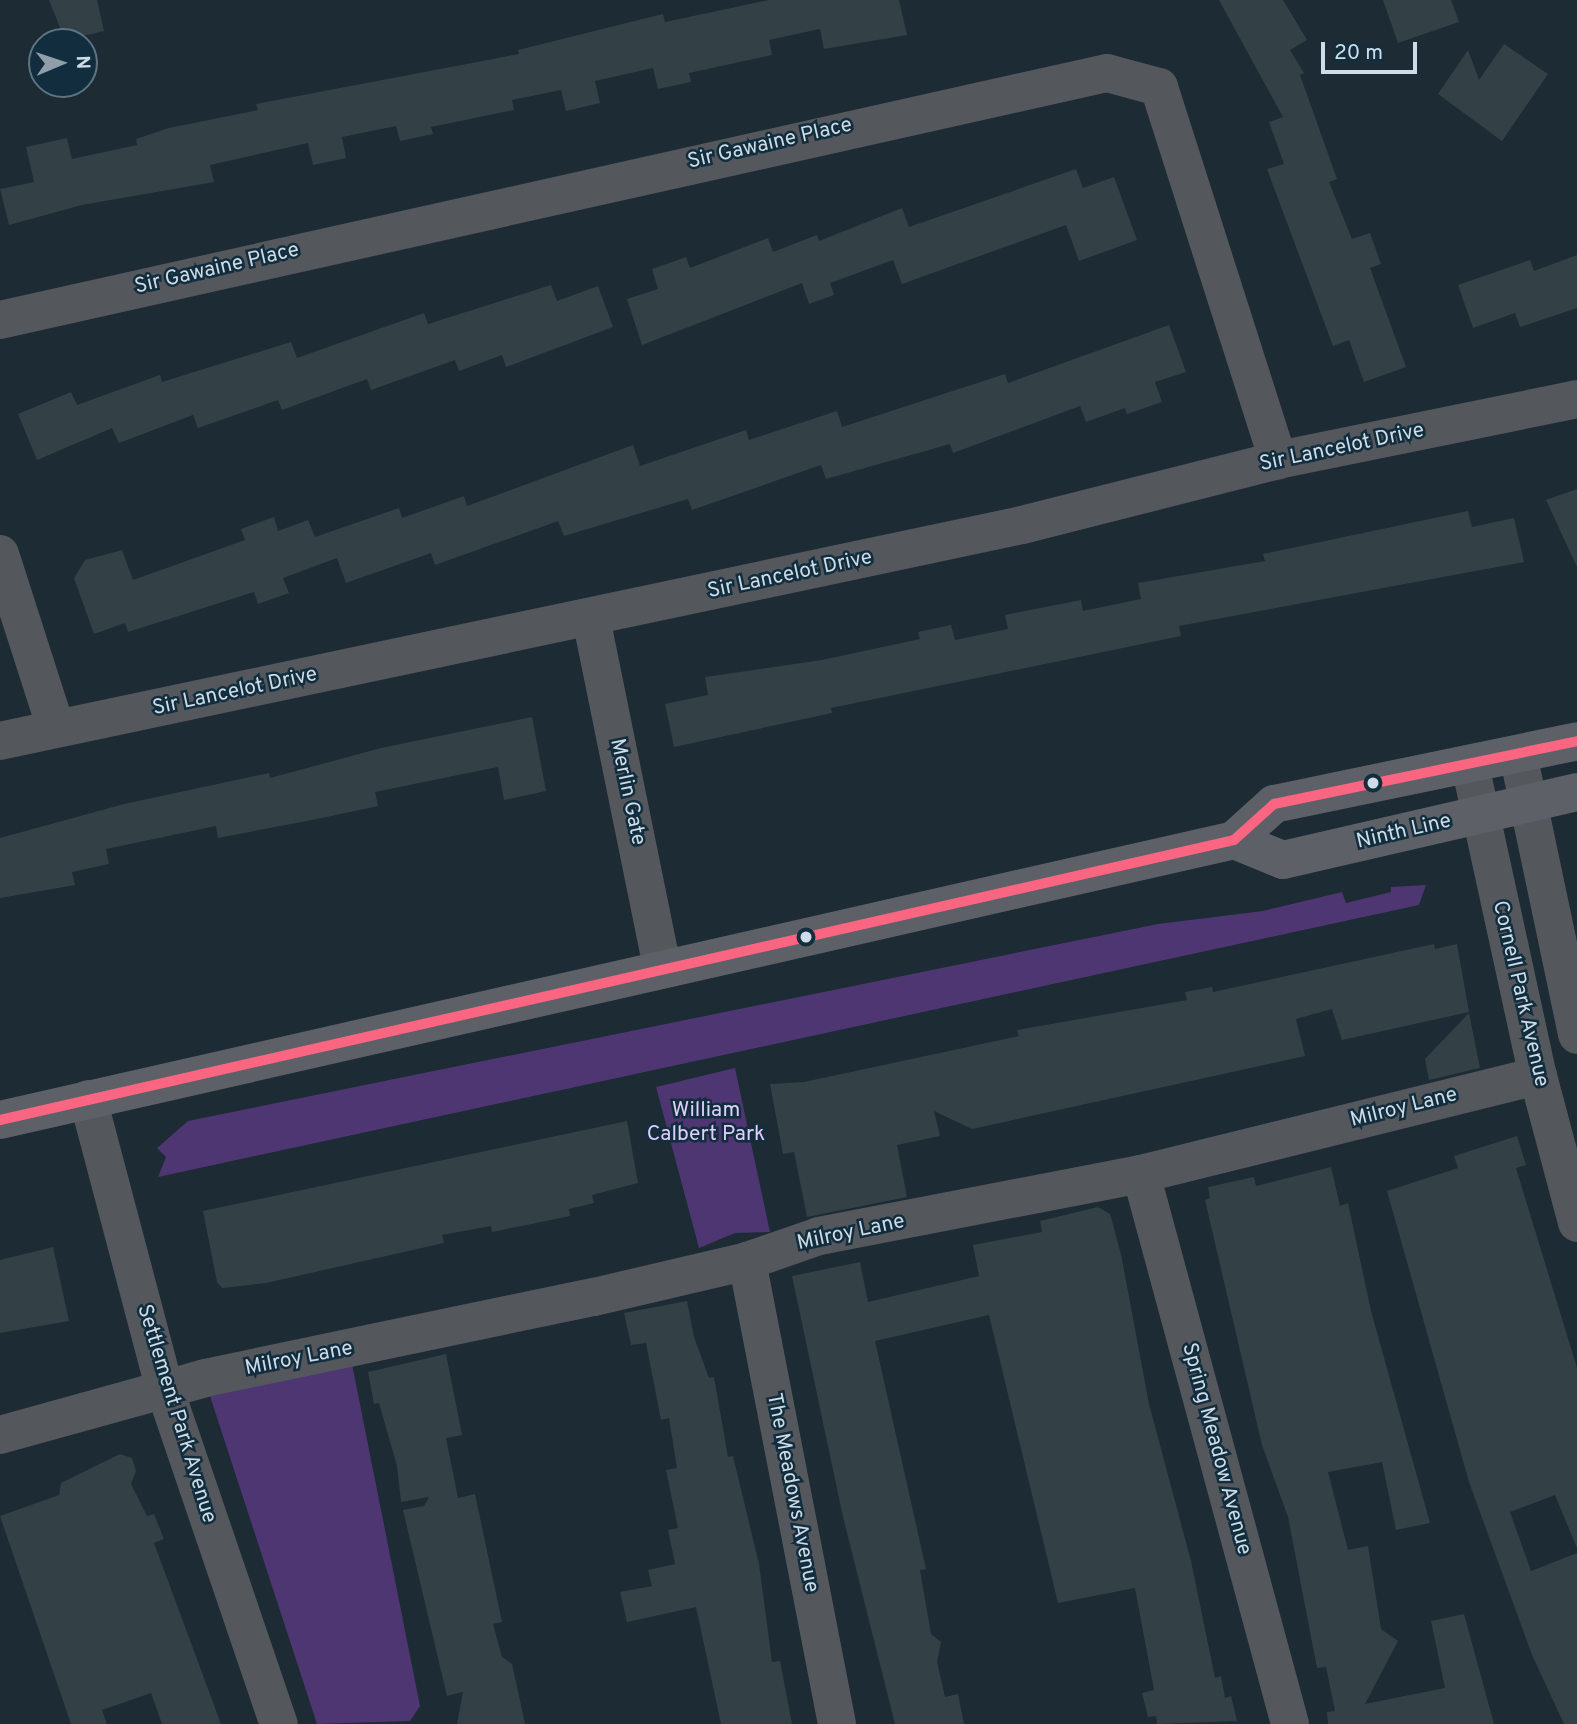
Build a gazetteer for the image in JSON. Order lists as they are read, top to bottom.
{
  "streets": {
    "main road": ["Ninth Line"],
    "street": [
      "Sir Gawaine Place",
      "Sir Lancelot Drive",
      "Merlin Gate",
      "Cornell Park Avenue",
      "Milroy Lane",
      "Settlement Park Avenue",
      "Spring Meadow Avenue",
      "The Meadows Avenue"
    ]
  },
  "crossings": [
    ["Sir Gawaine Place", "Sir Lancelot Drive"],
    ["Sir Lancelot Drive", "Merlin Gate"],
    ["Ninth Line", "Cornell Park Avenue"],
    ["Cornell Park Avenue", "Milroy Lane"],
    ["Milroy Lane", "Settlement Park Avenue"],
    ["Milroy Lane", "Spring Meadow Avenue"],
    ["Milroy Lane", "The Meadows Avenue"]
  ],
  "parks": ["William Calbert Park"],
  "scale_bar": "20 m",
  "north": "right"
}
